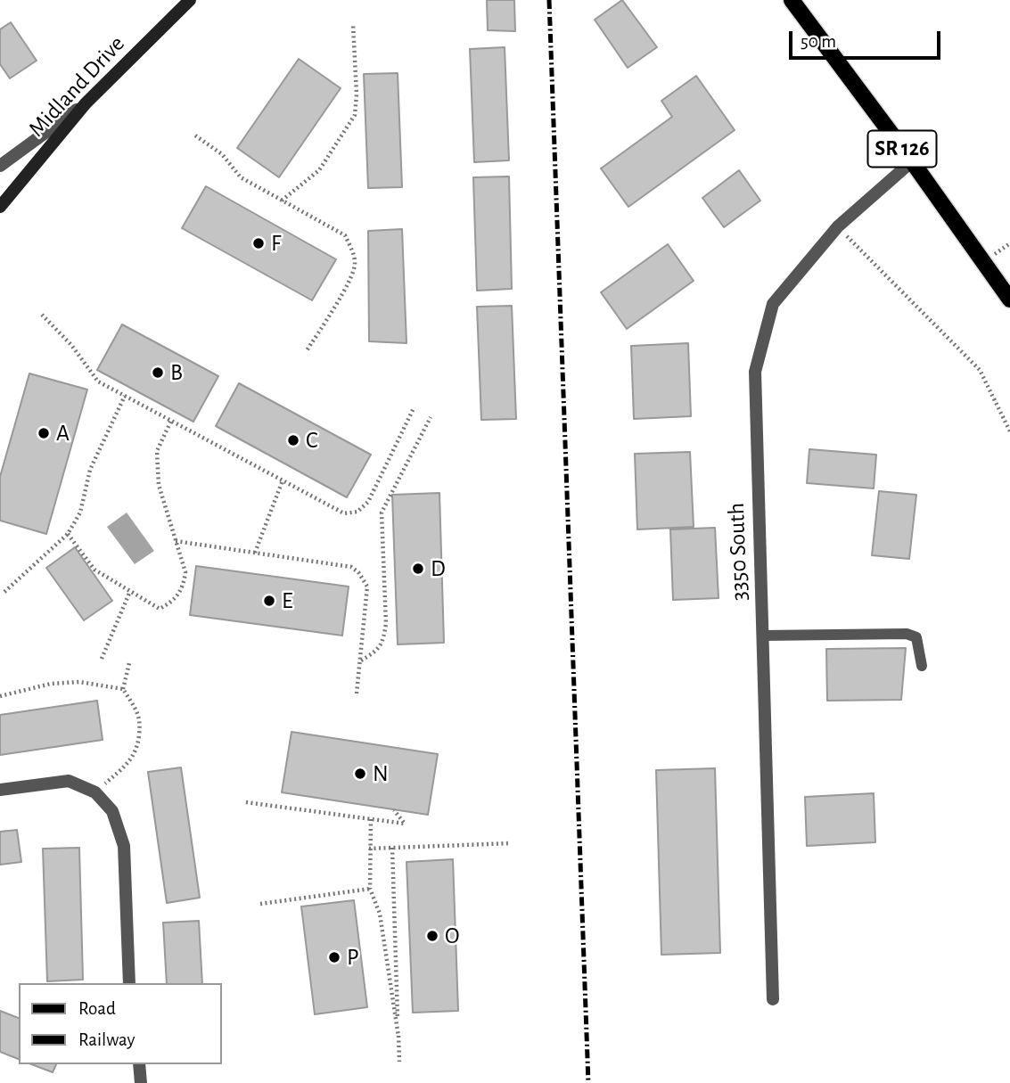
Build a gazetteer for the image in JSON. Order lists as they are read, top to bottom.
{
  "streets": {
    "main road": ["Midland Drive", "SR 126"],
    "street": ["3350 South"]
  },
  "crossings": [
    ["SR 126", "3350 South"]
  ],
  "places": [
    "F",
    "B",
    "A",
    "C",
    "D",
    "E",
    "N",
    "O",
    "P"
  ],
  "legend": ["Road", "Railway"],
  "scale_bar": "50 m"
}
